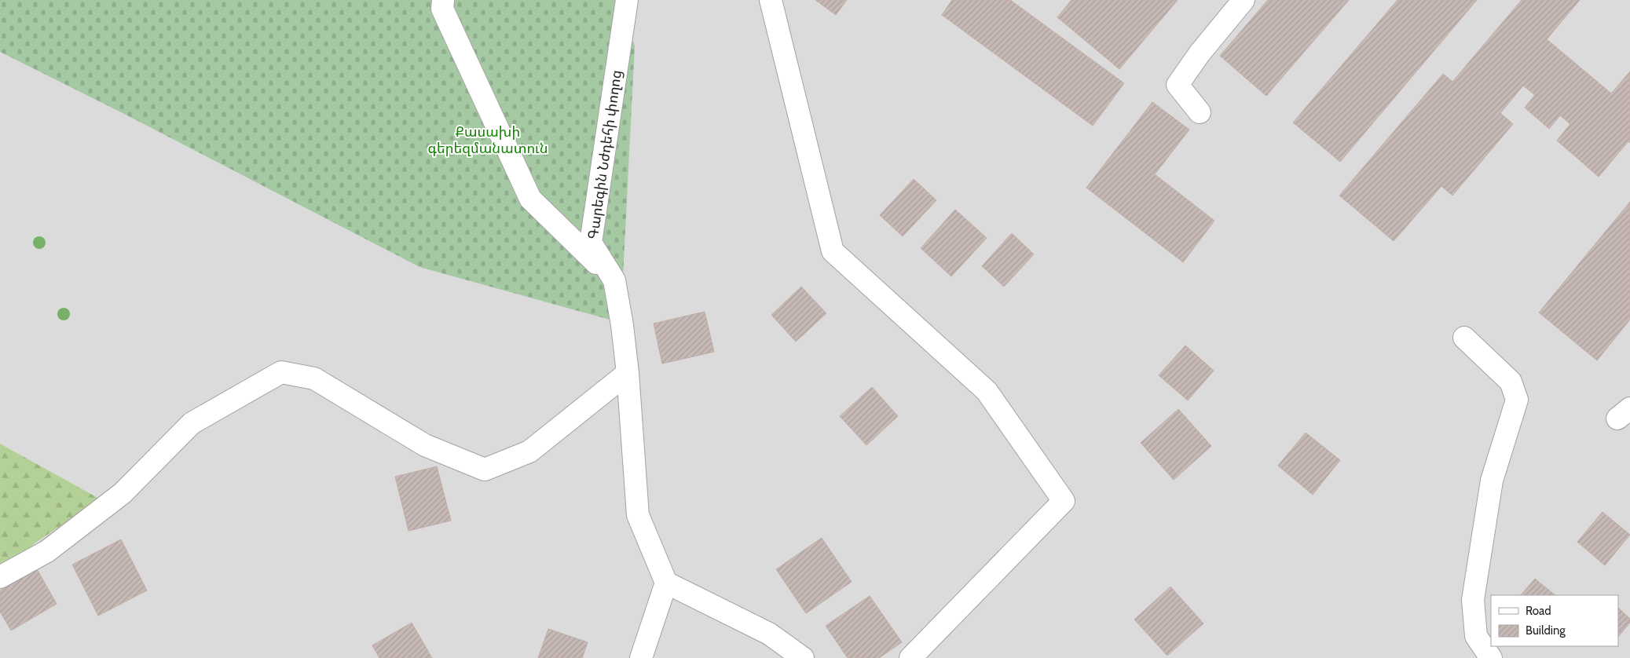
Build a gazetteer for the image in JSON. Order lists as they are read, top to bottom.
{
  "streets": {
    "street": ["Գարեգին Նժդեհի փողոց"]
  },
  "parks": ["Քասախի գերեզմանատուն"],
  "legend": ["Road", "Building"]
}
